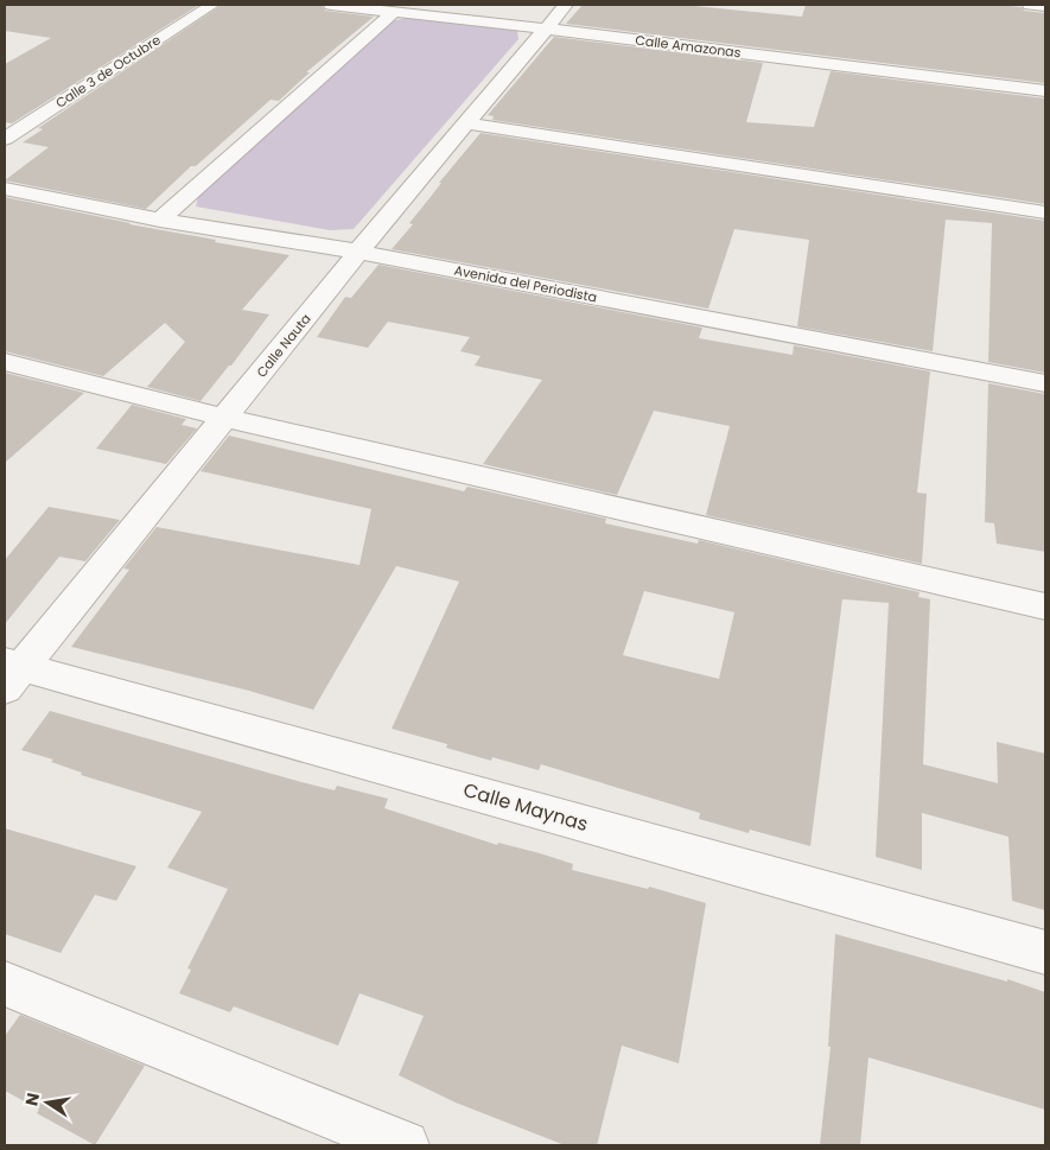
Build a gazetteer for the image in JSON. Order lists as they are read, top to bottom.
{
  "streets": {
    "street": [
      "Calle Amazonas",
      "Calle 3 de Octubre",
      "Avenida del Periodista",
      "Calle Nauta",
      "Calle Maynas"
    ]
  },
  "crossings": [
    ["Calle Amazonas", "Calle Nauta"],
    ["Avenida del Periodista", "Calle Nauta"],
    ["Calle Nauta", "Calle Maynas"]
  ],
  "north": "left"
}
